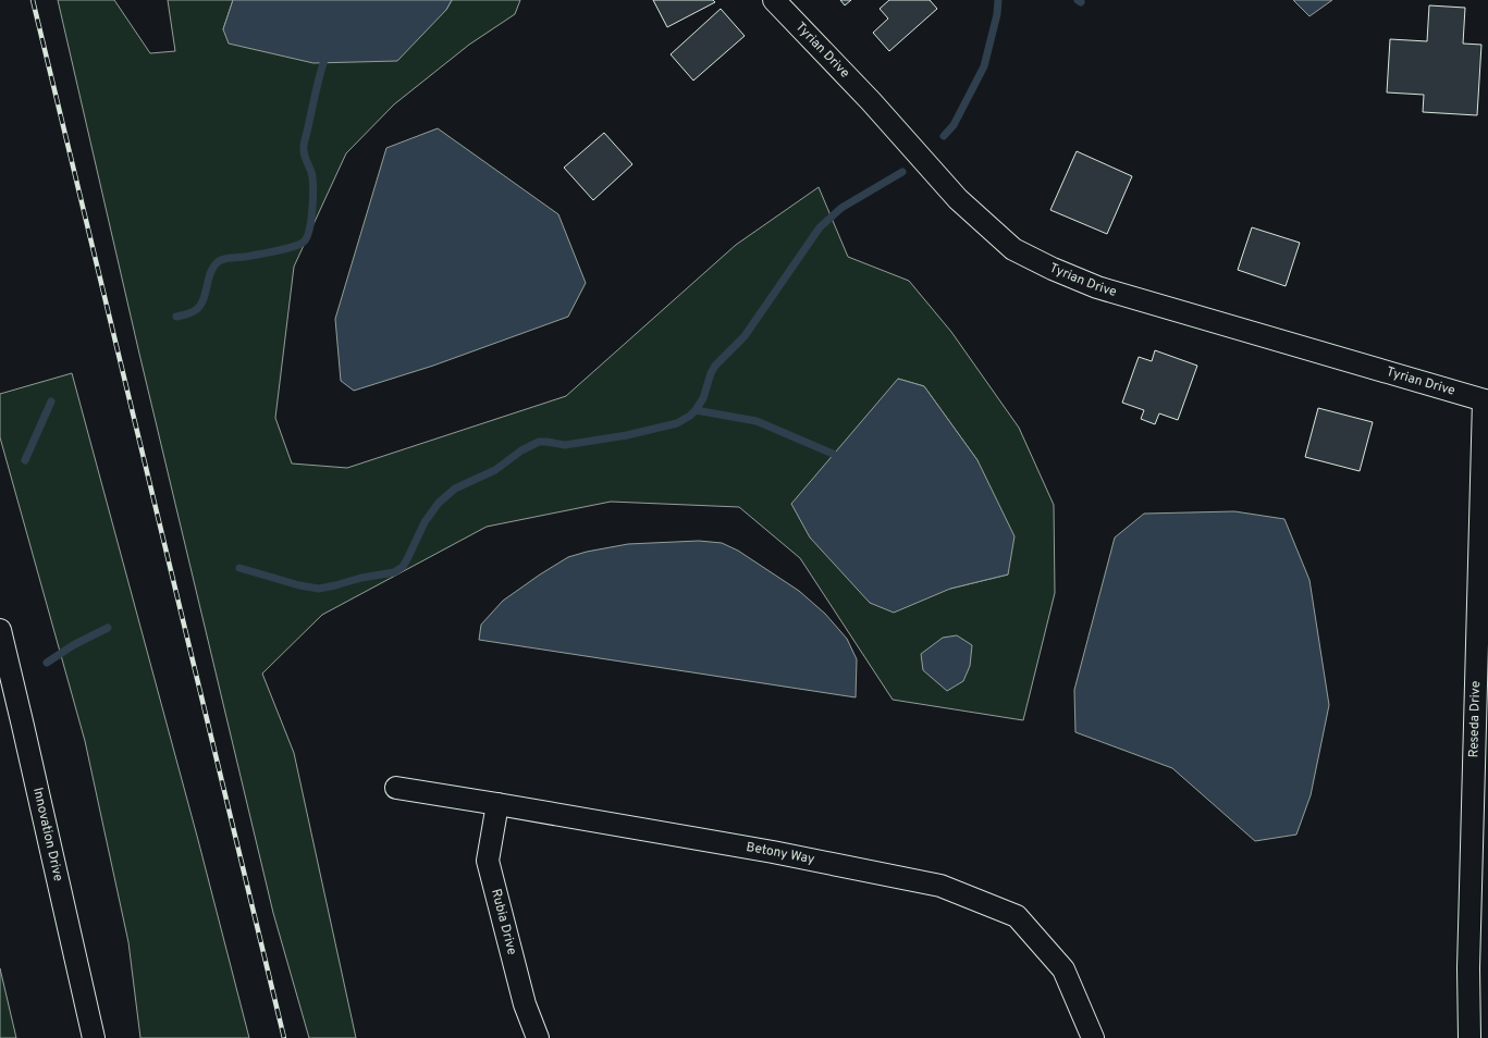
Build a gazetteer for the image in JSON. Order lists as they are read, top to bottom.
{
  "streets": {
    "street": [
      "Tyrian Drive",
      "Reseda Drive",
      "Innovation Drive",
      "Betony Way",
      "Rubia Drive"
    ]
  },
  "crossings": [
    ["Tyrian Drive", "Reseda Drive"],
    ["Betony Way", "Rubia Drive"]
  ]
}
